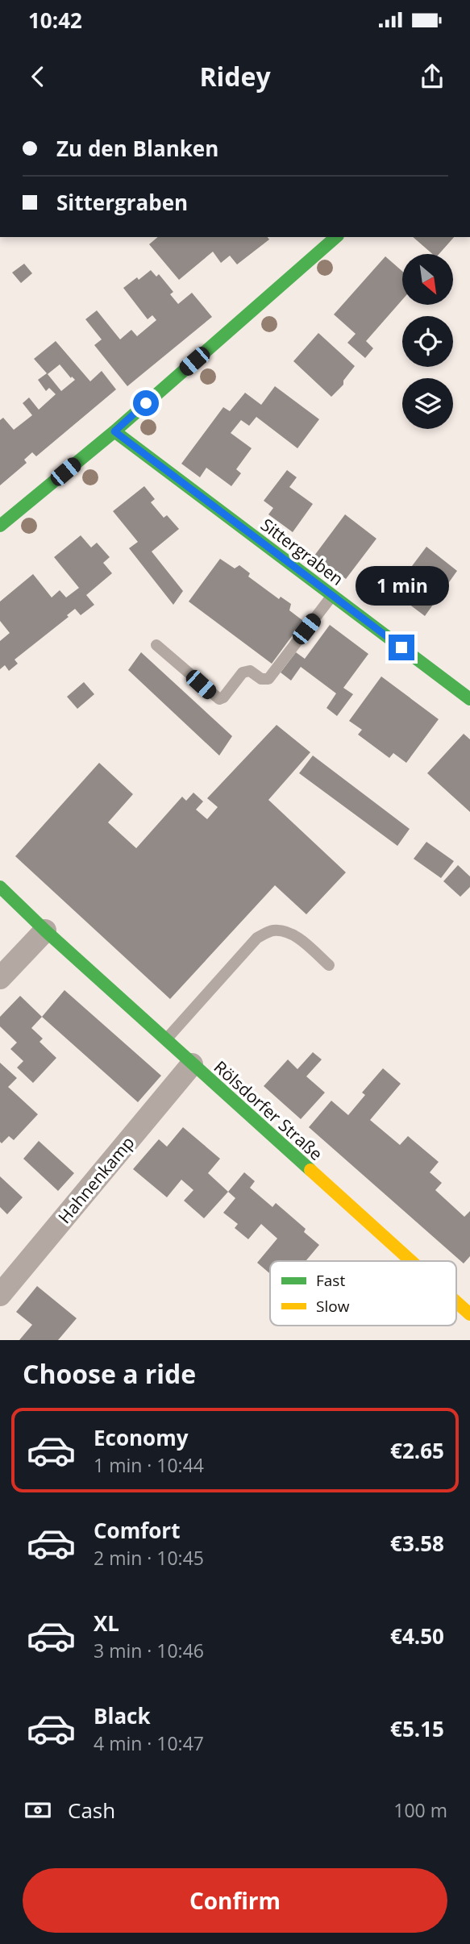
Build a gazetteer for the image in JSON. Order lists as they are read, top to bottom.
{
  "streets": {
    "street": ["Sittergraben", "Rölsdorfer Straße", "Hahnenkamp"]
  },
  "crossings": [
    ["Rölsdorfer Straße", "Hahnenkamp"]
  ],
  "legend": ["Fast", "Slow"],
  "north": "bottom right",
  "page": {
    "status": "10:42",
    "header": "Ridey",
    "banner": ["Zu den Blanken", "Sittergraben"],
    "bubble": "1 min",
    "heading": "Choose a ride",
    "list": [
      {
        "name": "Economy",
        "note": "1 min · 10:44",
        "value": "€2.65"
      },
      {
        "name": "Comfort",
        "note": "2 min · 10:45",
        "value": "€3.58"
      },
      {
        "name": "XL",
        "note": "3 min · 10:46",
        "value": "€4.50"
      },
      {
        "name": "Black",
        "note": "4 min · 10:47",
        "value": "€5.15"
      }
    ],
    "pay": ["Cash", "100 m"],
    "buttons": "Confirm"
  }
}
